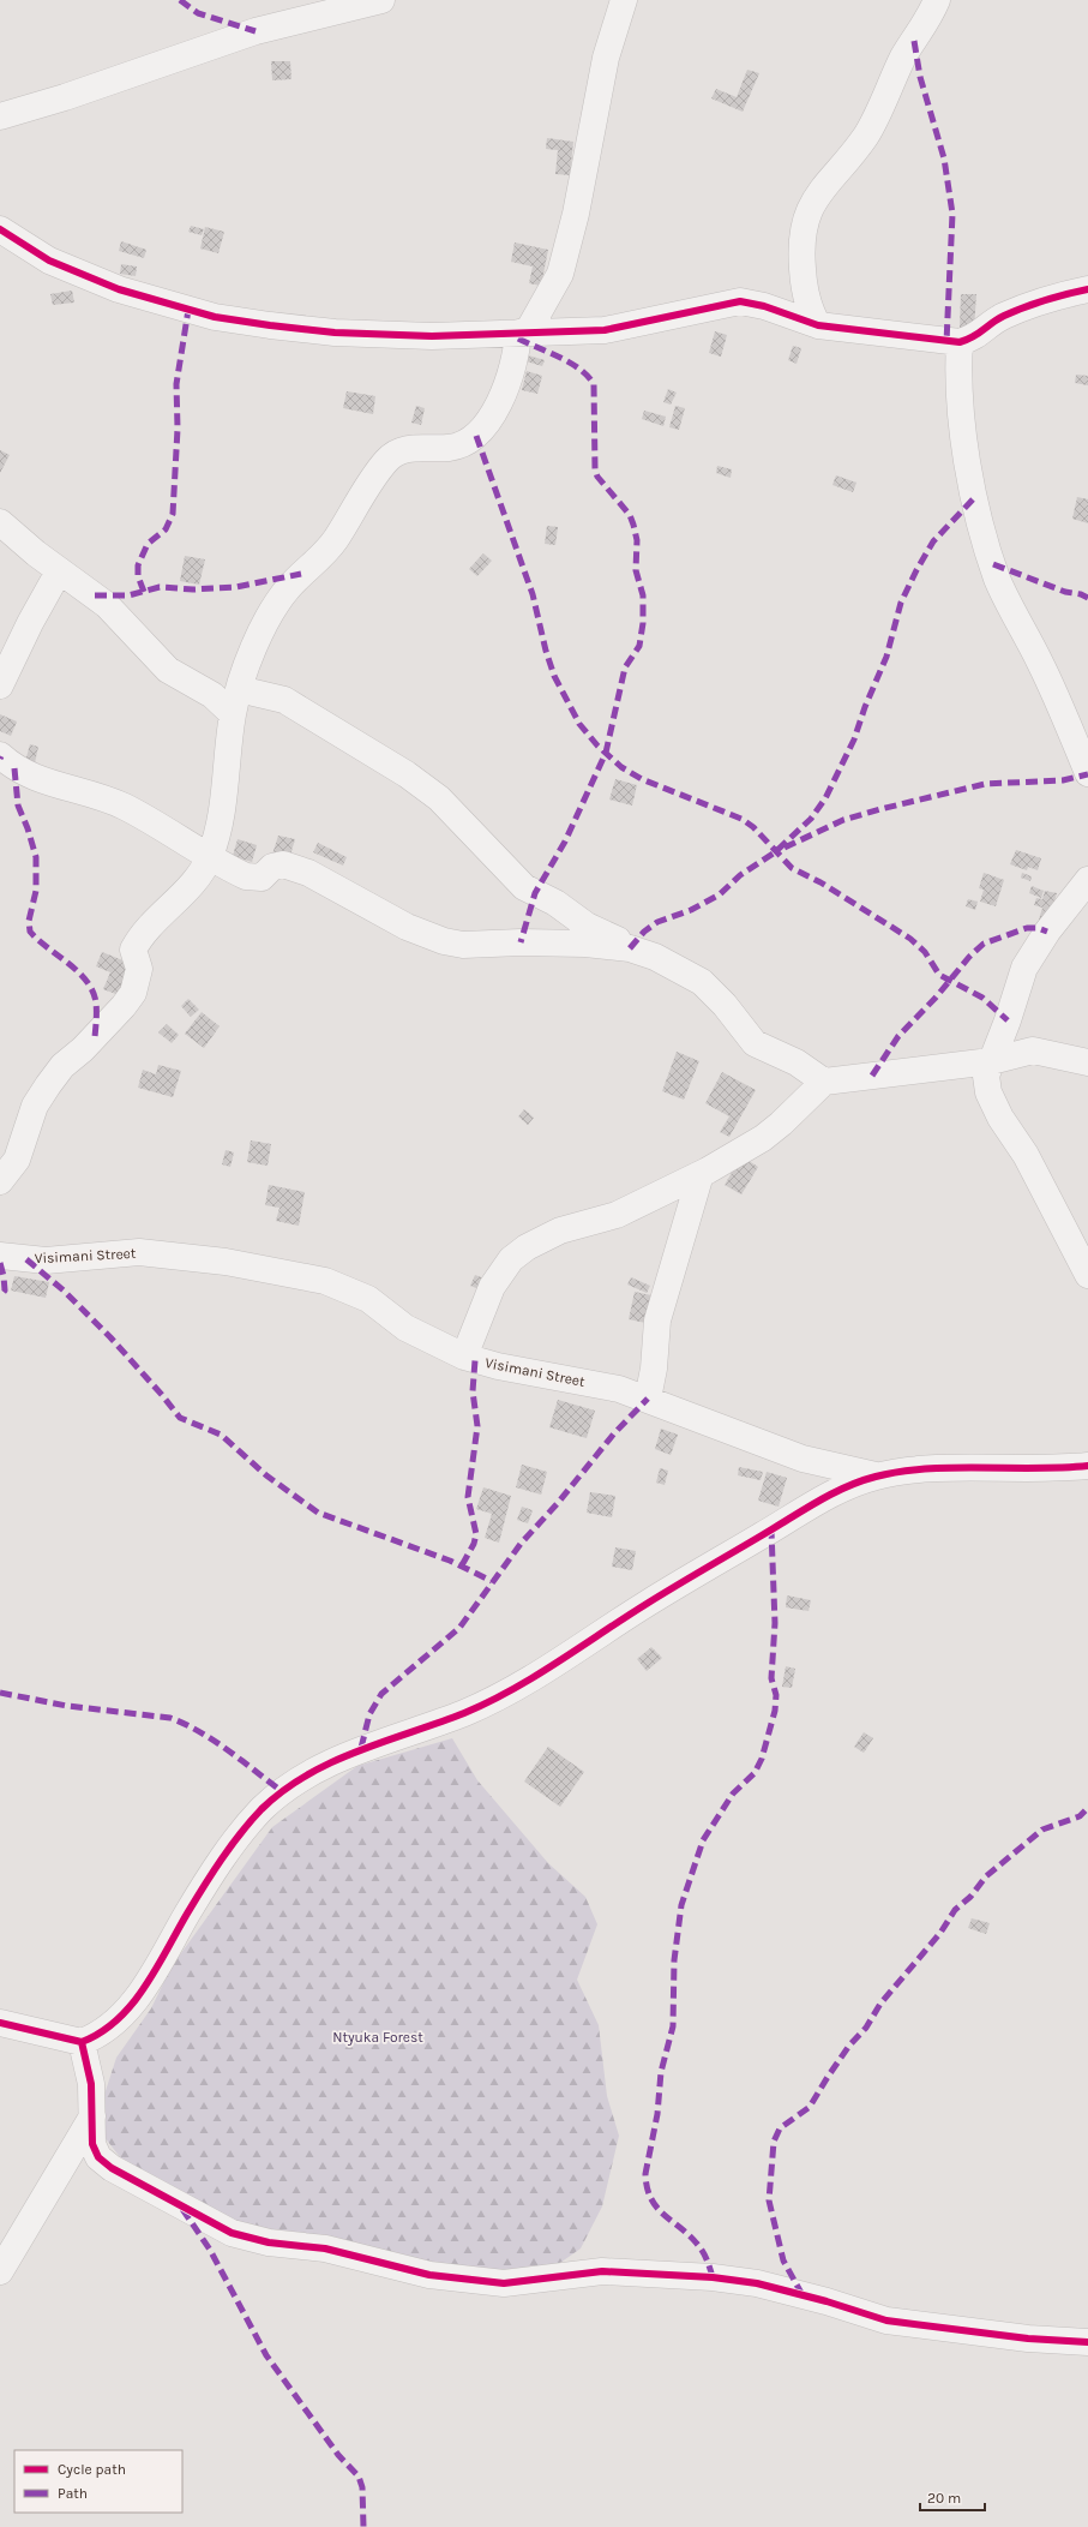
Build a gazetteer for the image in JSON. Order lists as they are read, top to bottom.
{
  "streets": {
    "street": ["Visimani Street"]
  },
  "parks": ["Ntyuka Forest"],
  "legend": ["Cycle path", "Path"],
  "scale_bar": "20 m"
}
